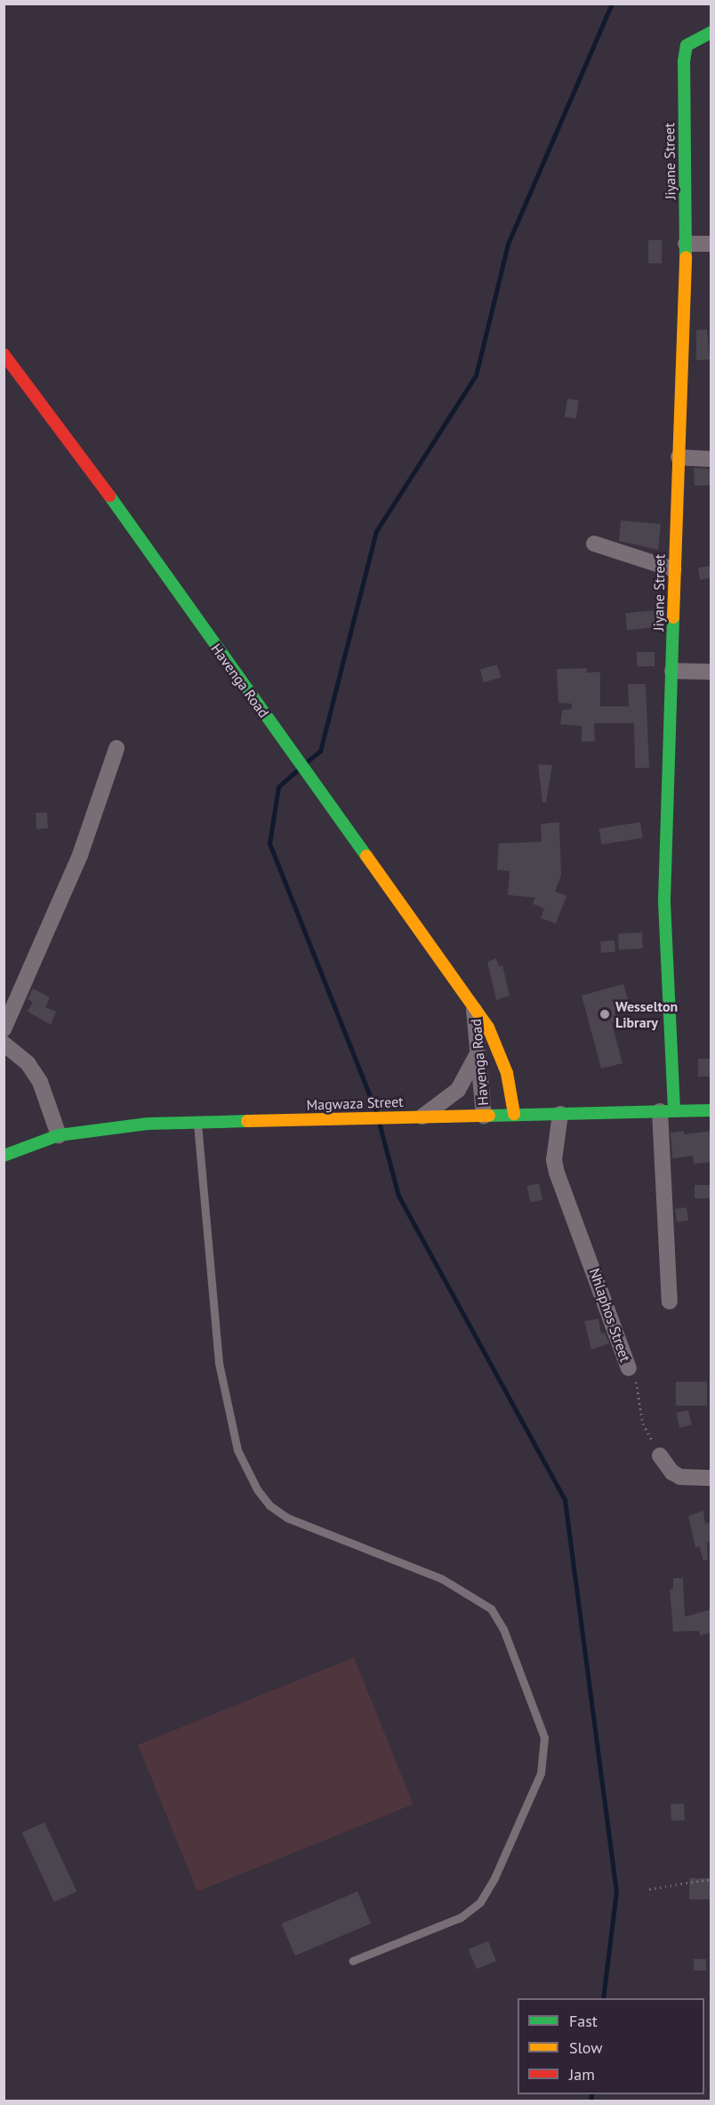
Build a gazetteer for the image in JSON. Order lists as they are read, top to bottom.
{
  "streets": {
    "street": [
      "Jiyane Street",
      "Havenga Road",
      "Magwaza Street",
      "Nhlaphos Street"
    ]
  },
  "crossings": [
    ["Jiyane Street", "Magwaza Street"],
    ["Havenga Road", "Magwaza Street"],
    ["Magwaza Street", "Nhlaphos Street"]
  ],
  "places": ["Wesselton Library"],
  "legend": ["Fast", "Slow", "Jam"]
}
